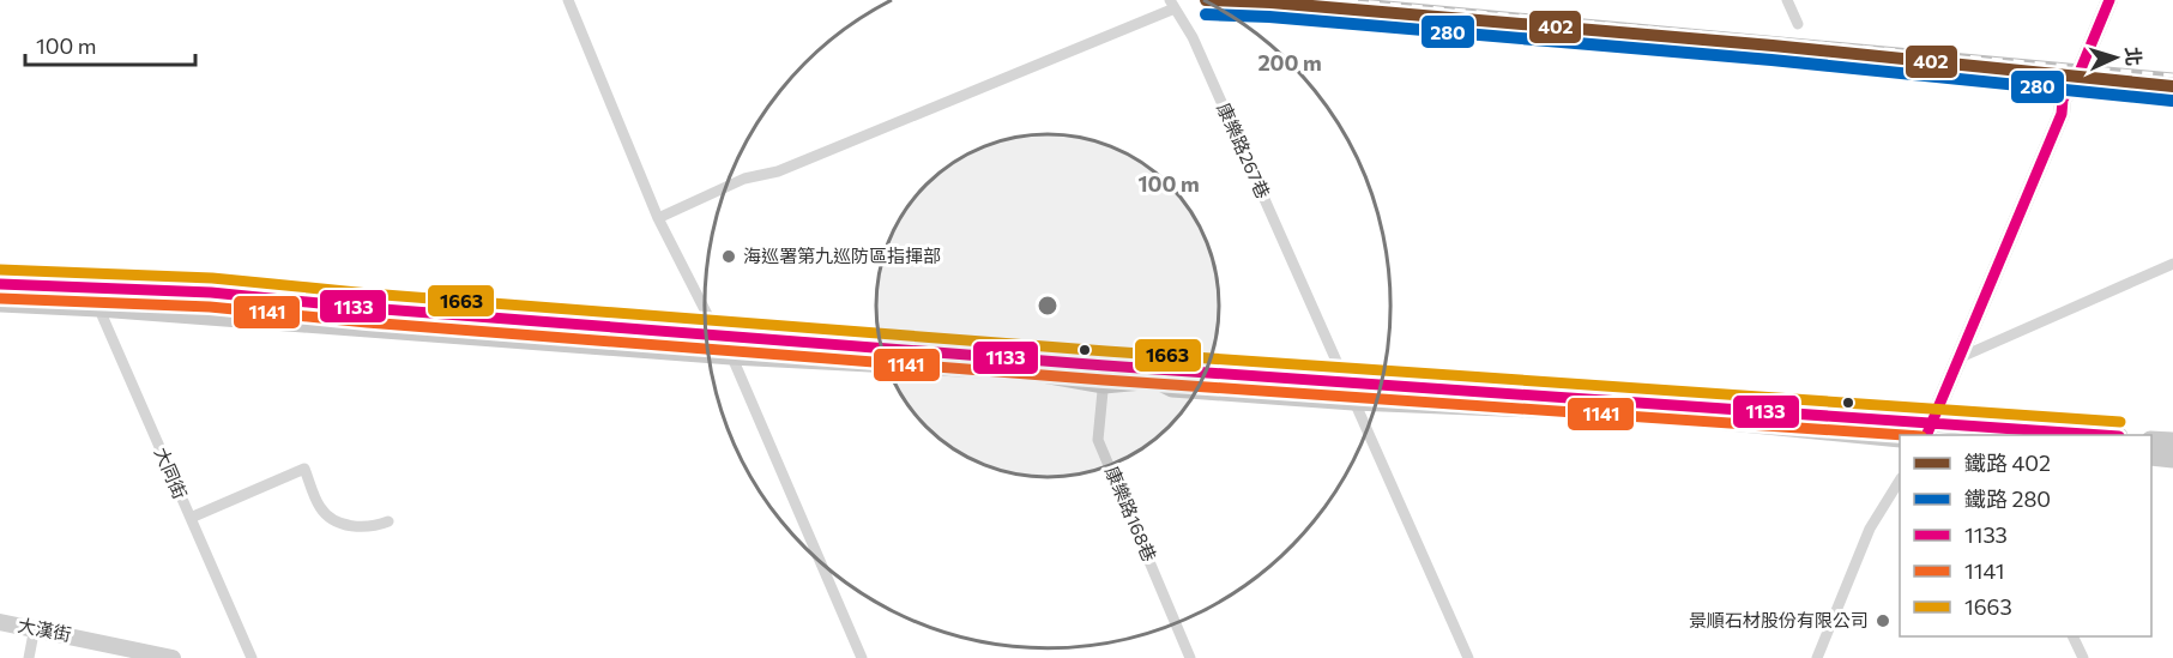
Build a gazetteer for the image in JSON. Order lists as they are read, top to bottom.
{
  "streets": {
    "street": [
      "康樂路267巷",
      "大同街",
      "康樂路168巷",
      "大漢街"
    ]
  },
  "places": ["海巡署第九巡防區指揮部", "景順石材股份有限公司"],
  "lines": [
    "rail line 402",
    "transit line 1133",
    "rail line 280",
    "transit line 1663",
    "transit line 1141"
  ],
  "legend": [
    "鐵路 402",
    "鐵路 280",
    "1133",
    "1141",
    "1663"
  ],
  "scale_bar": "100 m",
  "north": "right",
  "rings": ["200 m", "100 m"]
}
